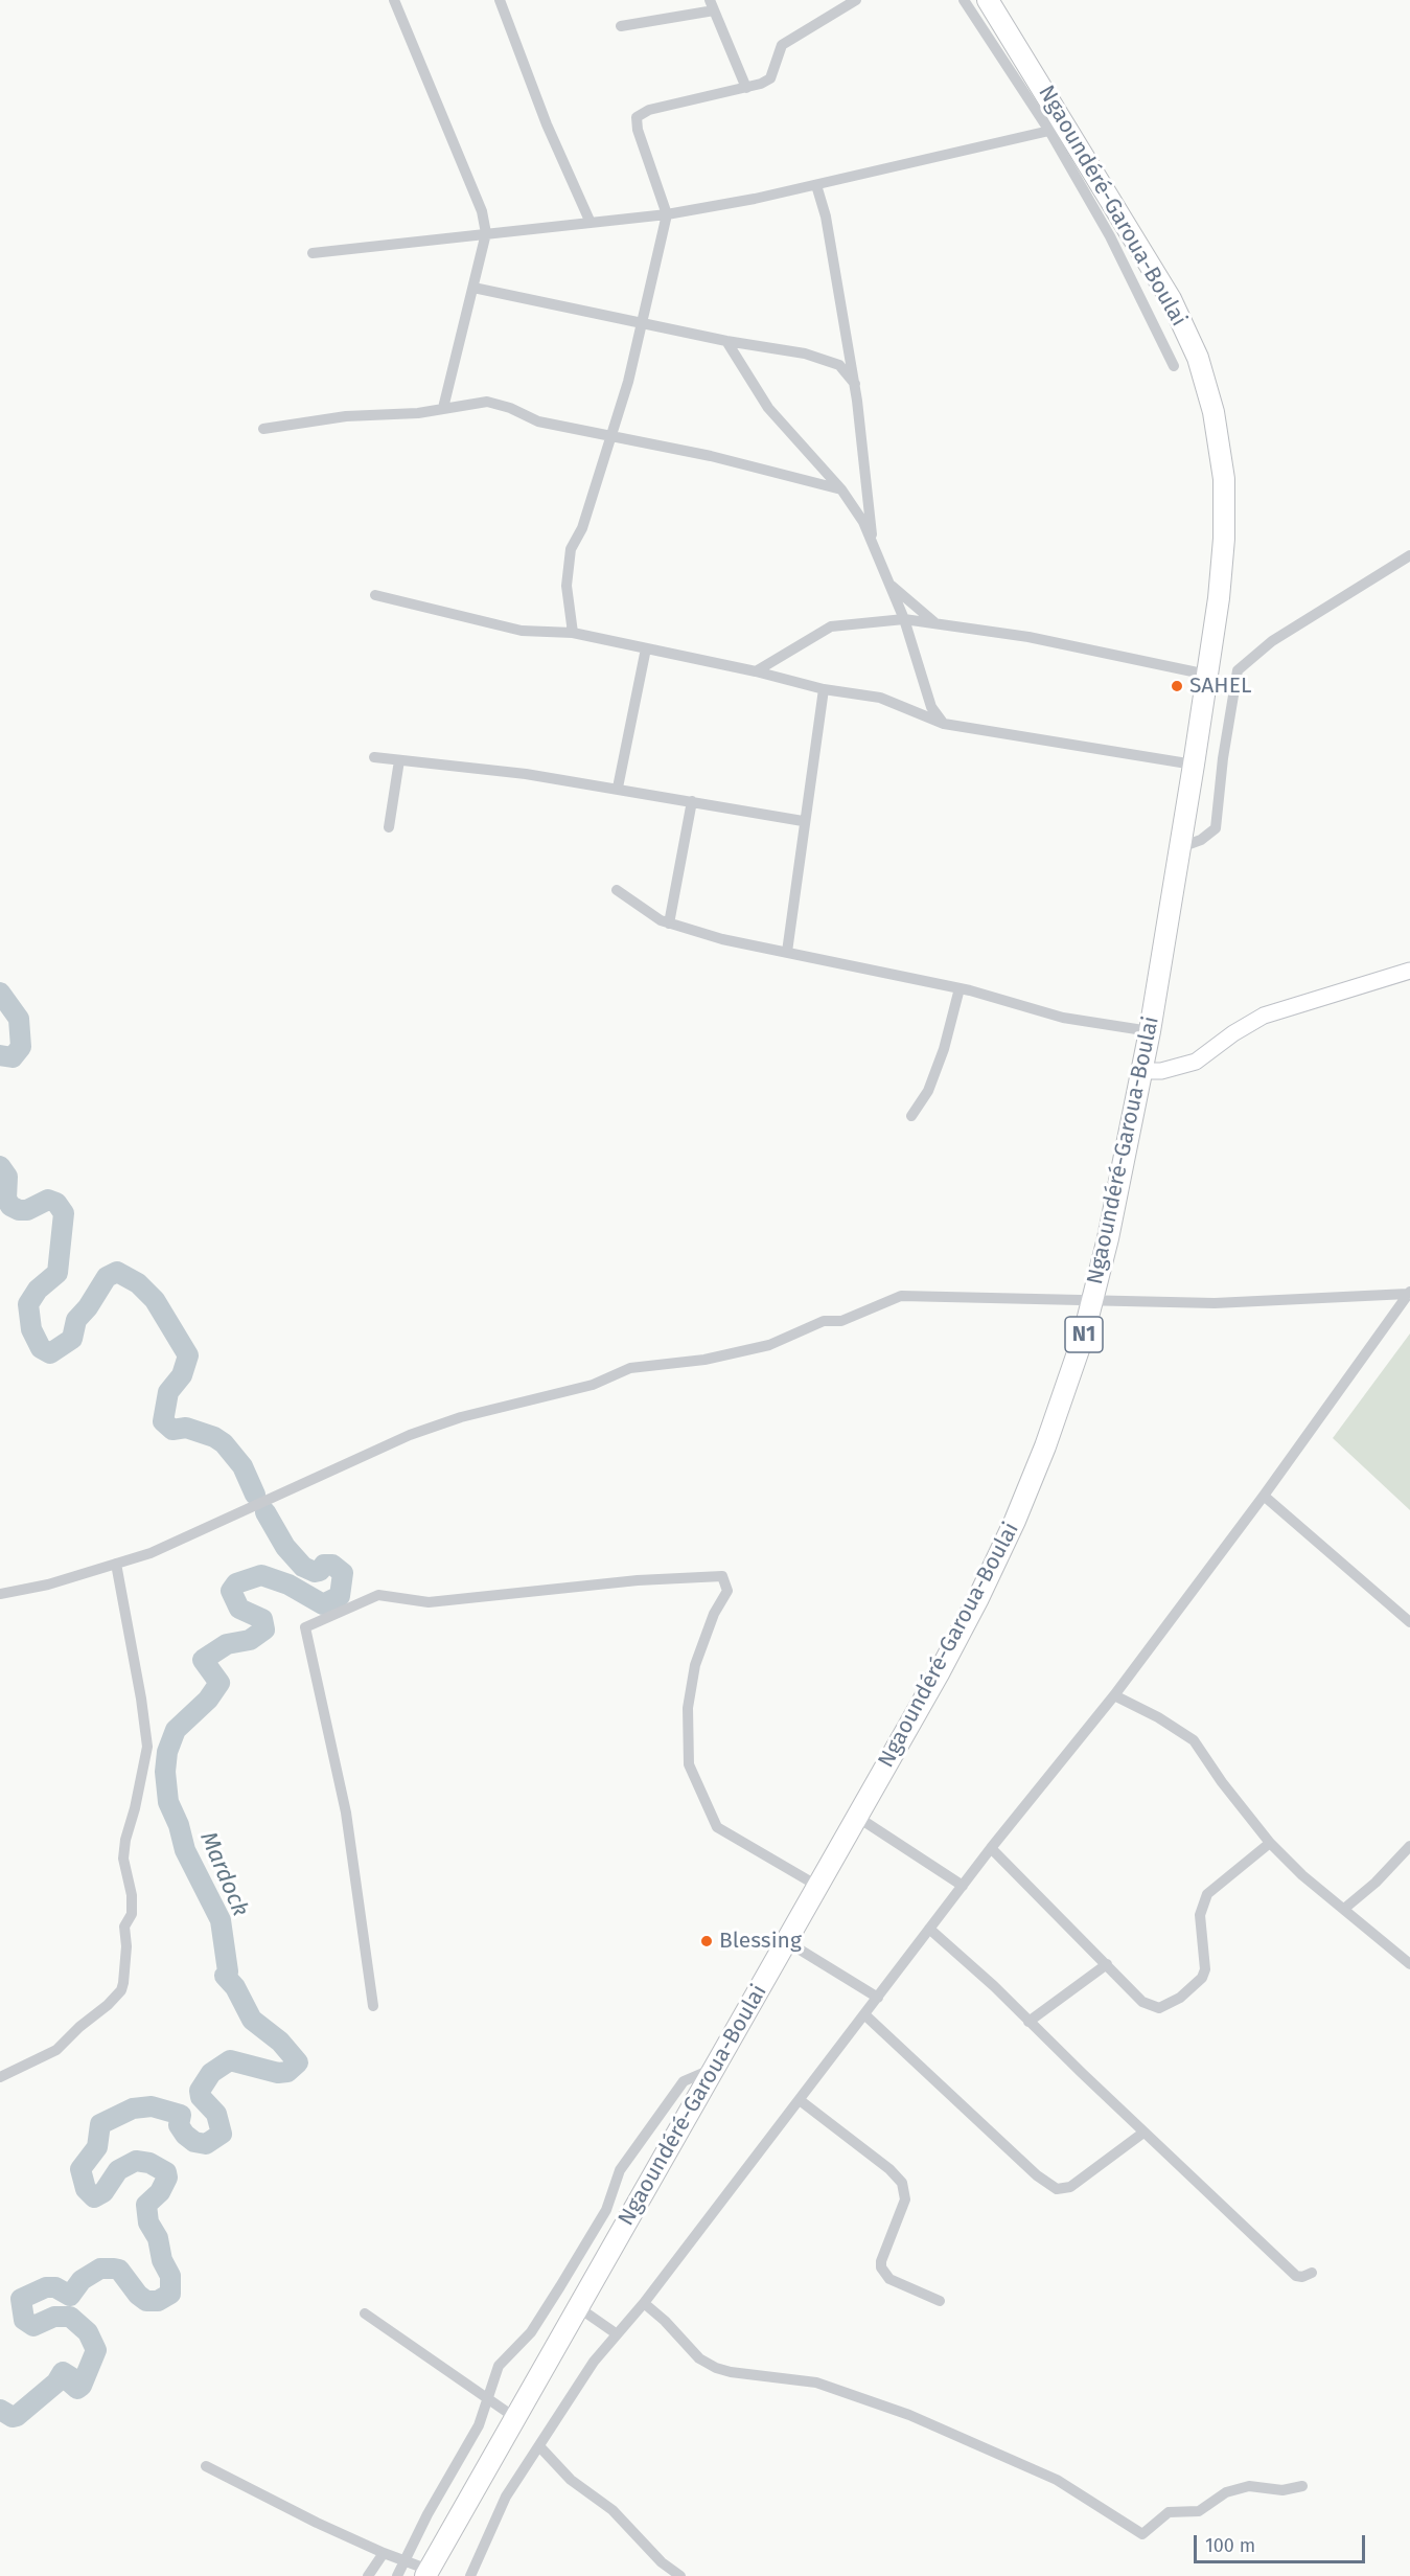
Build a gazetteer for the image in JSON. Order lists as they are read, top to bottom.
{
  "streets": {
    "highway": ["Ngaoundéré-Garoua-Boulai", "N1"]
  },
  "water": ["Mardock"],
  "places": ["SAHEL", "Blessing"],
  "scale_bar": "100 m"
}
